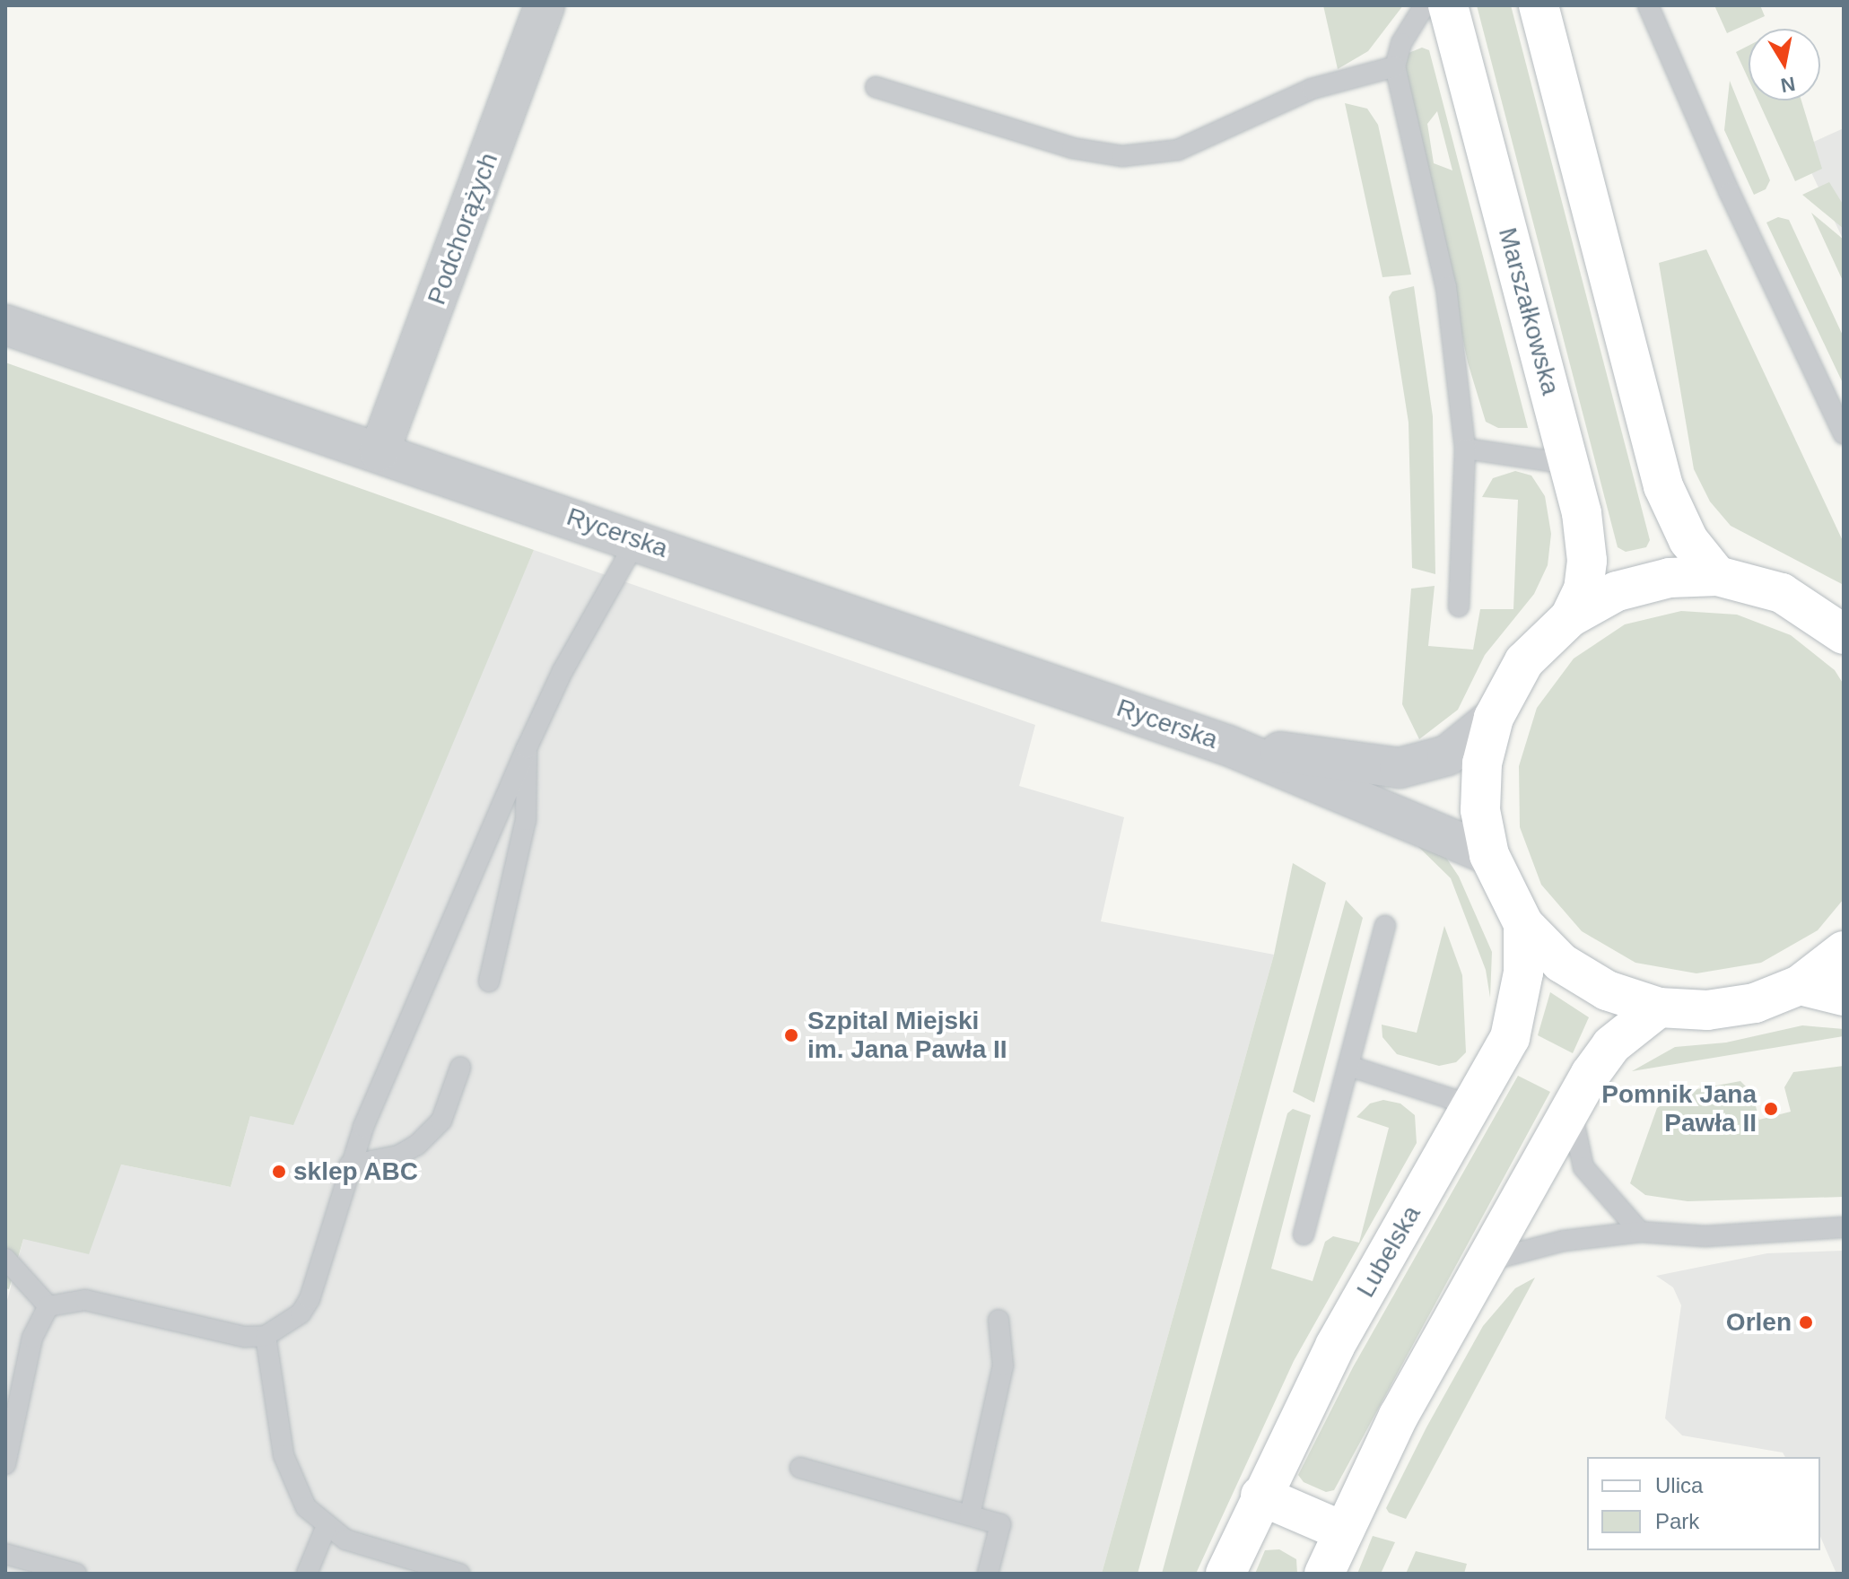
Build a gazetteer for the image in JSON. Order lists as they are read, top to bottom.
{
  "streets": {
    "main road": ["Marszałkowska", "Lubelska"],
    "street": ["Podchorążych", "Rycerska"]
  },
  "crossings": [
    ["Podchorążych", "Rycerska"]
  ],
  "places": [
    "Szpital Miejski im. Jana Pawła II",
    "Pomnik Jana Pawła II",
    "sklep ABC",
    "Orlen"
  ],
  "legend": ["Ulica", "Park"],
  "north": "bottom"
}
